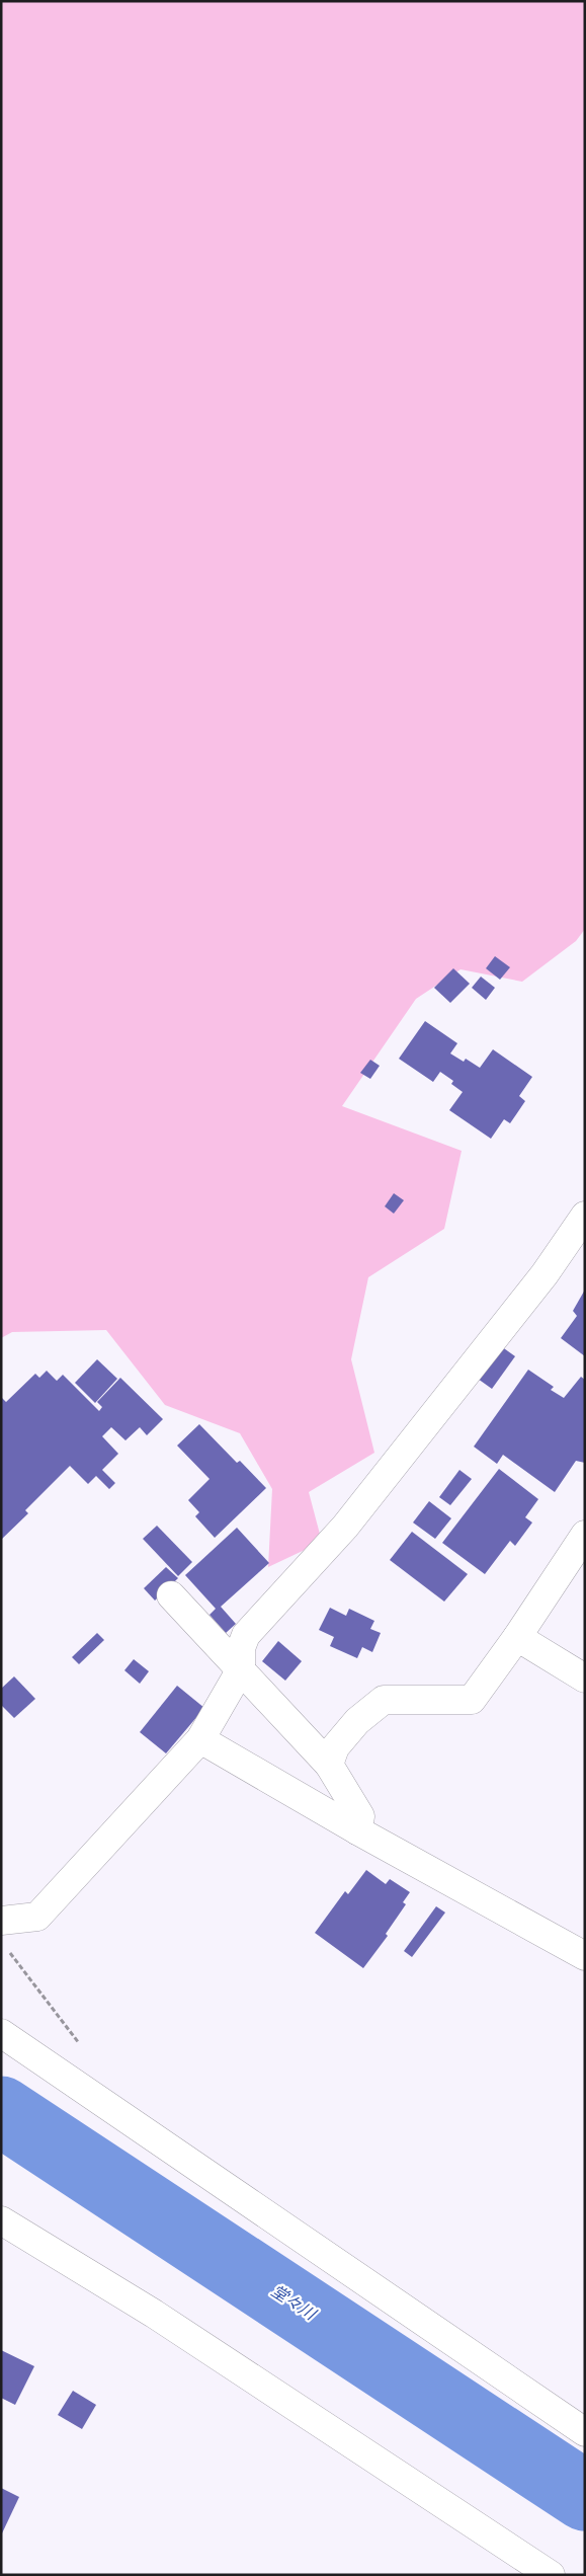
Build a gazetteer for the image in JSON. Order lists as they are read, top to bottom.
{
  "water": ["堂々川"]
}
